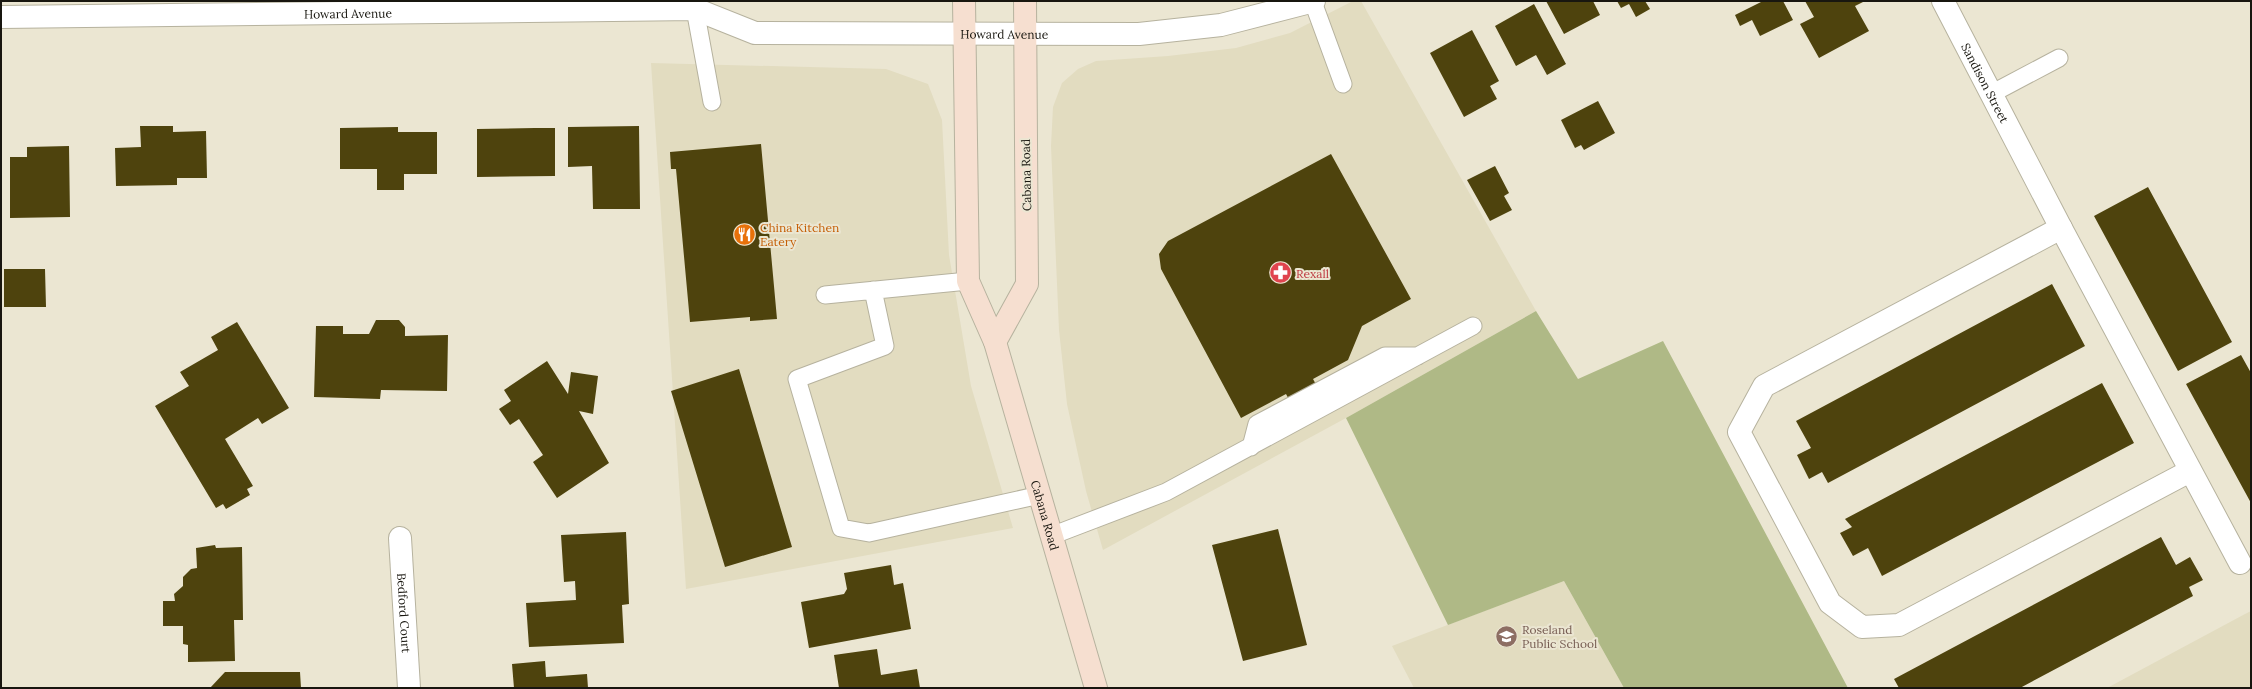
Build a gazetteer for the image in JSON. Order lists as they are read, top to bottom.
{
  "streets": {
    "main road": ["Cabana Road"],
    "street": ["Howard Avenue", "Sandison Street", "Bedford Court"]
  },
  "crossings": [
    ["Howard Avenue", "Cabana Road"]
  ],
  "places": {
    "restaurant": ["China Kitchen Eatery"],
    "pharmacy": ["Rexall"],
    "school or university": ["Roseland Public School"]
  }
}
